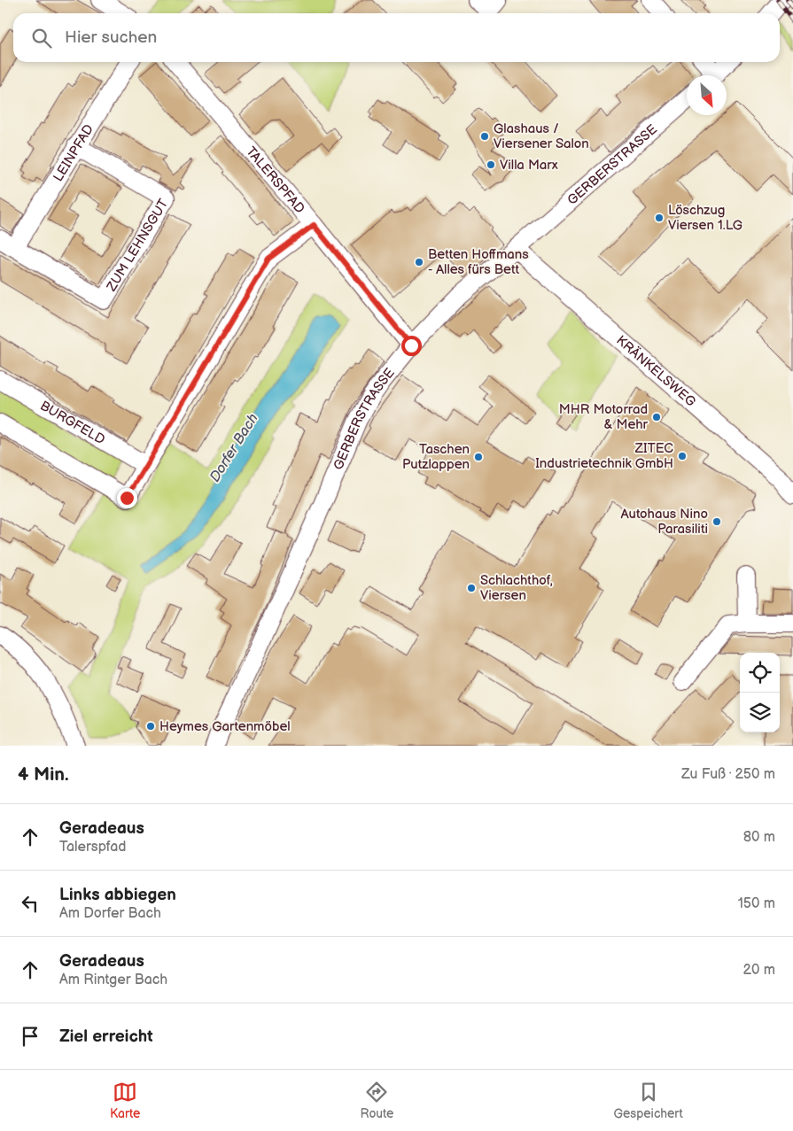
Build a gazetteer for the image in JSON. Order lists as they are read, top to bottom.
{
  "streets": {
    "street": [
      "LEINPFAD",
      "GERBERSTRASSE",
      "TALERSPFAD",
      "ZUM LEHNSGUT",
      "KRÄNKELSWEG",
      "BURGFELD"
    ]
  },
  "crossings": [
    ["LEINPFAD", "ZUM LEHNSGUT"],
    ["GERBERSTRASSE", "TALERSPFAD"],
    ["GERBERSTRASSE", "KRÄNKELSWEG"]
  ],
  "water": ["Dorfer Bach"],
  "places": [
    "Glashaus / Viersener Salon",
    "Villa Marx",
    "Löschzug Viersen 1.LG",
    "Betten Hoffmans - Alles fürs Bett",
    "MHR Motorrad & Mehr",
    "ZITEC Industrietechnik GmbH",
    "Taschen Putzlappen",
    "Autohaus Nino Parasiliti",
    "Schlachthof, Viersen",
    "Heymes Gartenmöbel"
  ],
  "north": "bottom right",
  "page": {
    "search": "Hier suchen",
    "heading": ["4 Min.", "Zu Fuß · 250 m"],
    "list": [
      ["Geradeaus", "Talerspfad", "80 m"],
      ["Links abbiegen", "Am Dorfer Bach", "150 m"],
      ["Geradeaus", "Am Rintger Bach", "20 m"],
      "Ziel erreicht"
    ],
    "nav": ["Karte", "Route", "Gespeichert"]
  }
}
